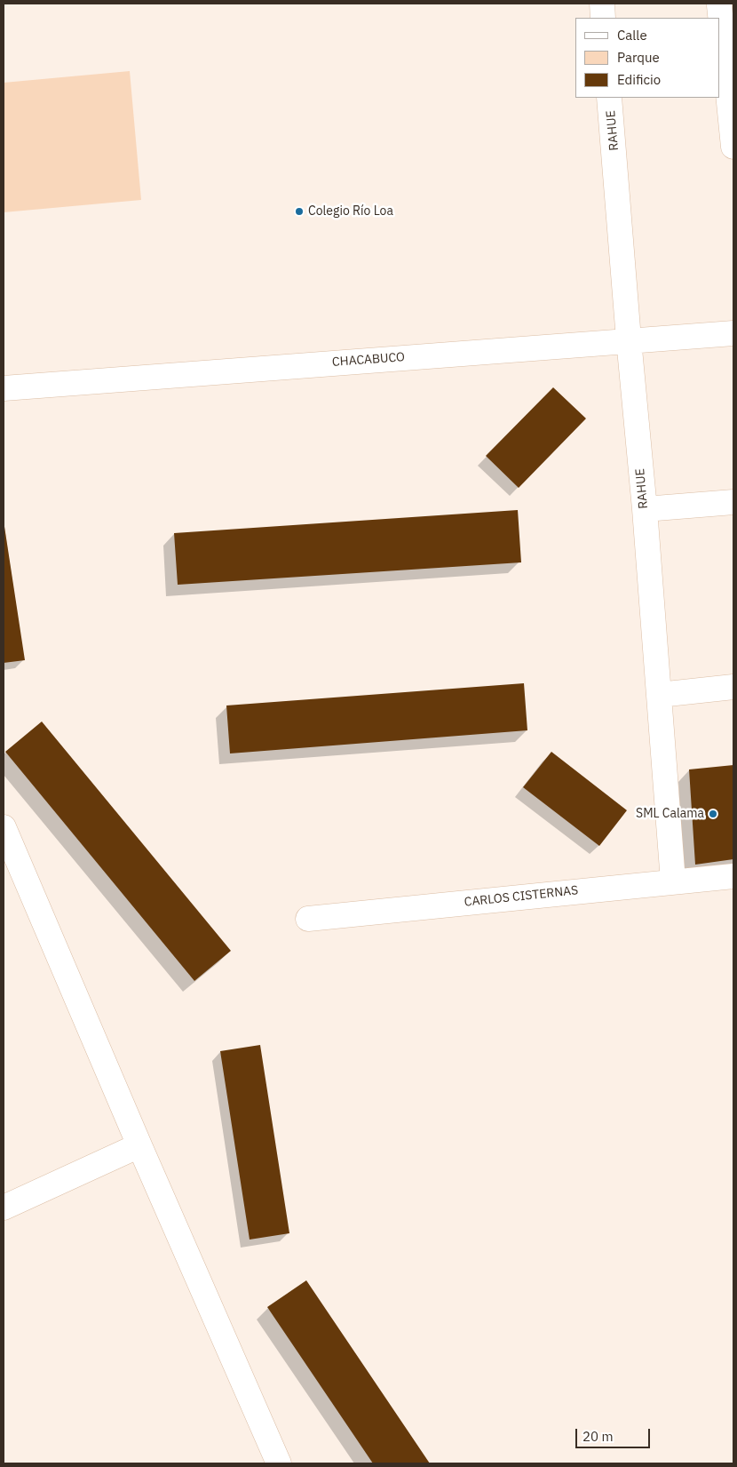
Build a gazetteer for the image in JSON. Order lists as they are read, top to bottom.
{
  "streets": {
    "street": ["RAHUE", "CHACABUCO", "CARLOS CISTERNAS"]
  },
  "crossings": [
    ["RAHUE", "CHACABUCO"],
    ["RAHUE", "CARLOS CISTERNAS"]
  ],
  "places": ["Colegio Río Loa", "SML Calama"],
  "legend": ["Calle", "Parque", "Edificio"],
  "scale_bar": "20 m"
}
